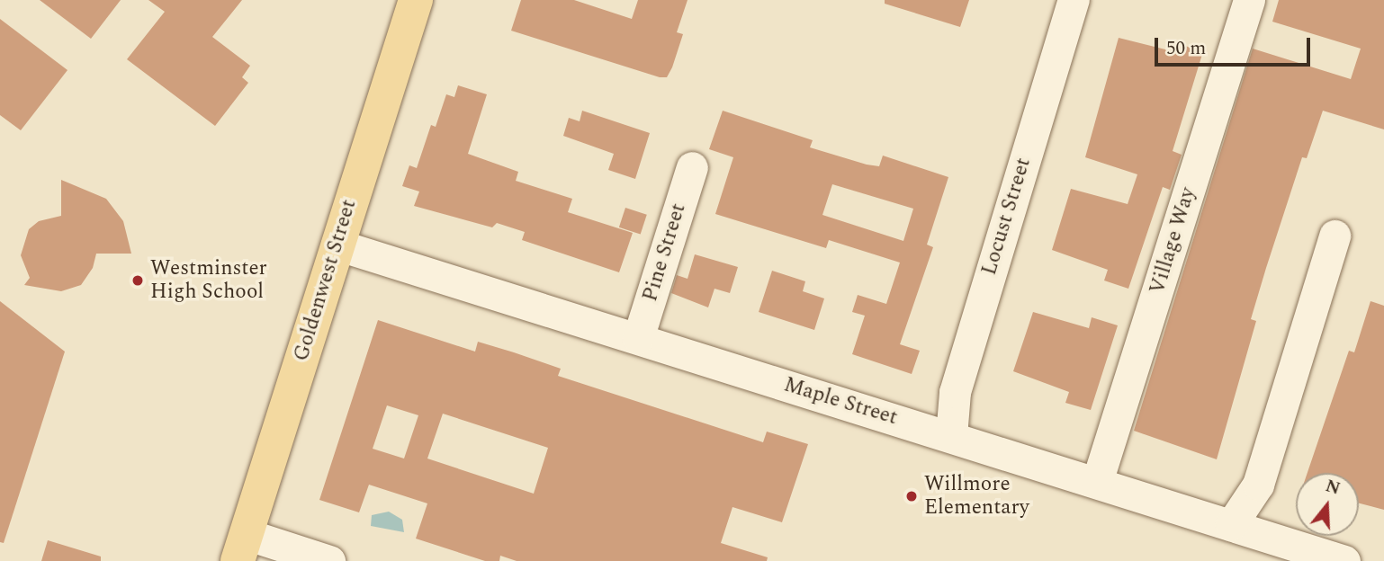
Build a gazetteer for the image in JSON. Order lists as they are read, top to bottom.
{
  "streets": {
    "main road": ["Goldenwest Street"],
    "street": [
      "Locust Street",
      "Village Way",
      "Pine Street",
      "Maple Street"
    ]
  },
  "crossings": [
    ["Locust Street", "Maple Street"],
    ["Village Way", "Maple Street"],
    ["Pine Street", "Maple Street"],
    ["Goldenwest Street", "Maple Street"]
  ],
  "places": ["Westminster High School", "Willmore Elementary"],
  "scale_bar": "50 m",
  "north": "top"
}
